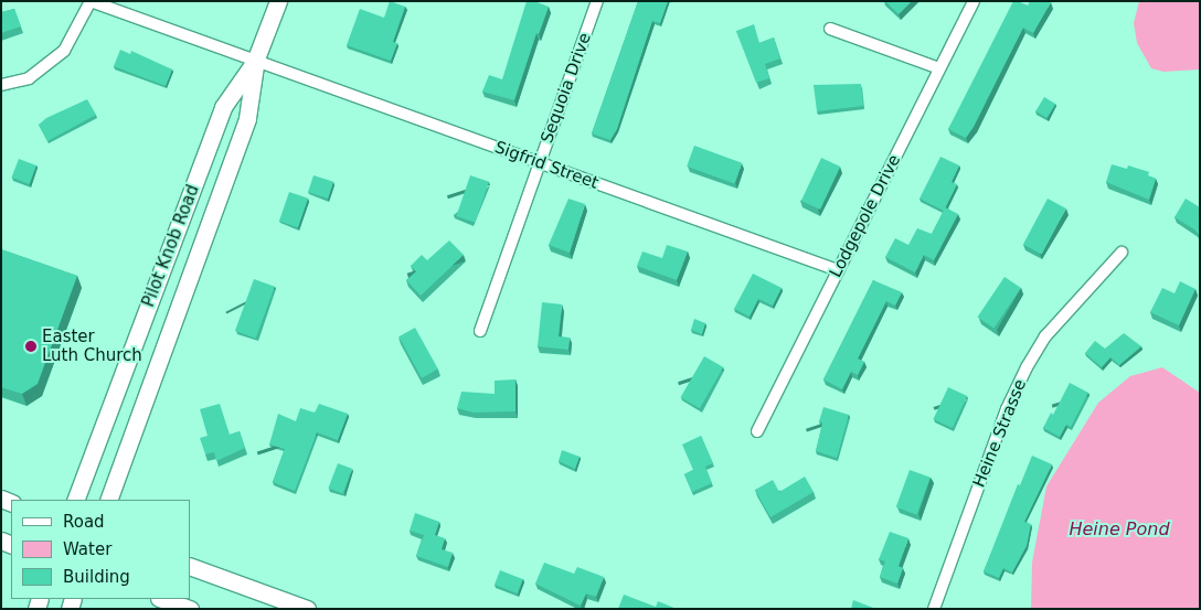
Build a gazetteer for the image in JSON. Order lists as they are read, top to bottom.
{
  "streets": {
    "main road": ["Pilot Knob Road"],
    "street": [
      "Sequoia Drive",
      "Sigfrid Street",
      "Lodgepole Drive",
      "Heine Strasse"
    ]
  },
  "crossings": [
    ["Sequoia Drive", "Sigfrid Street"],
    ["Sigfrid Street", "Lodgepole Drive"],
    ["Sigfrid Street", "Pilot Knob Road"]
  ],
  "water": ["Heine Pond"],
  "places": ["Easter Luth Church"],
  "legend": ["Road", "Water", "Building"]
}
